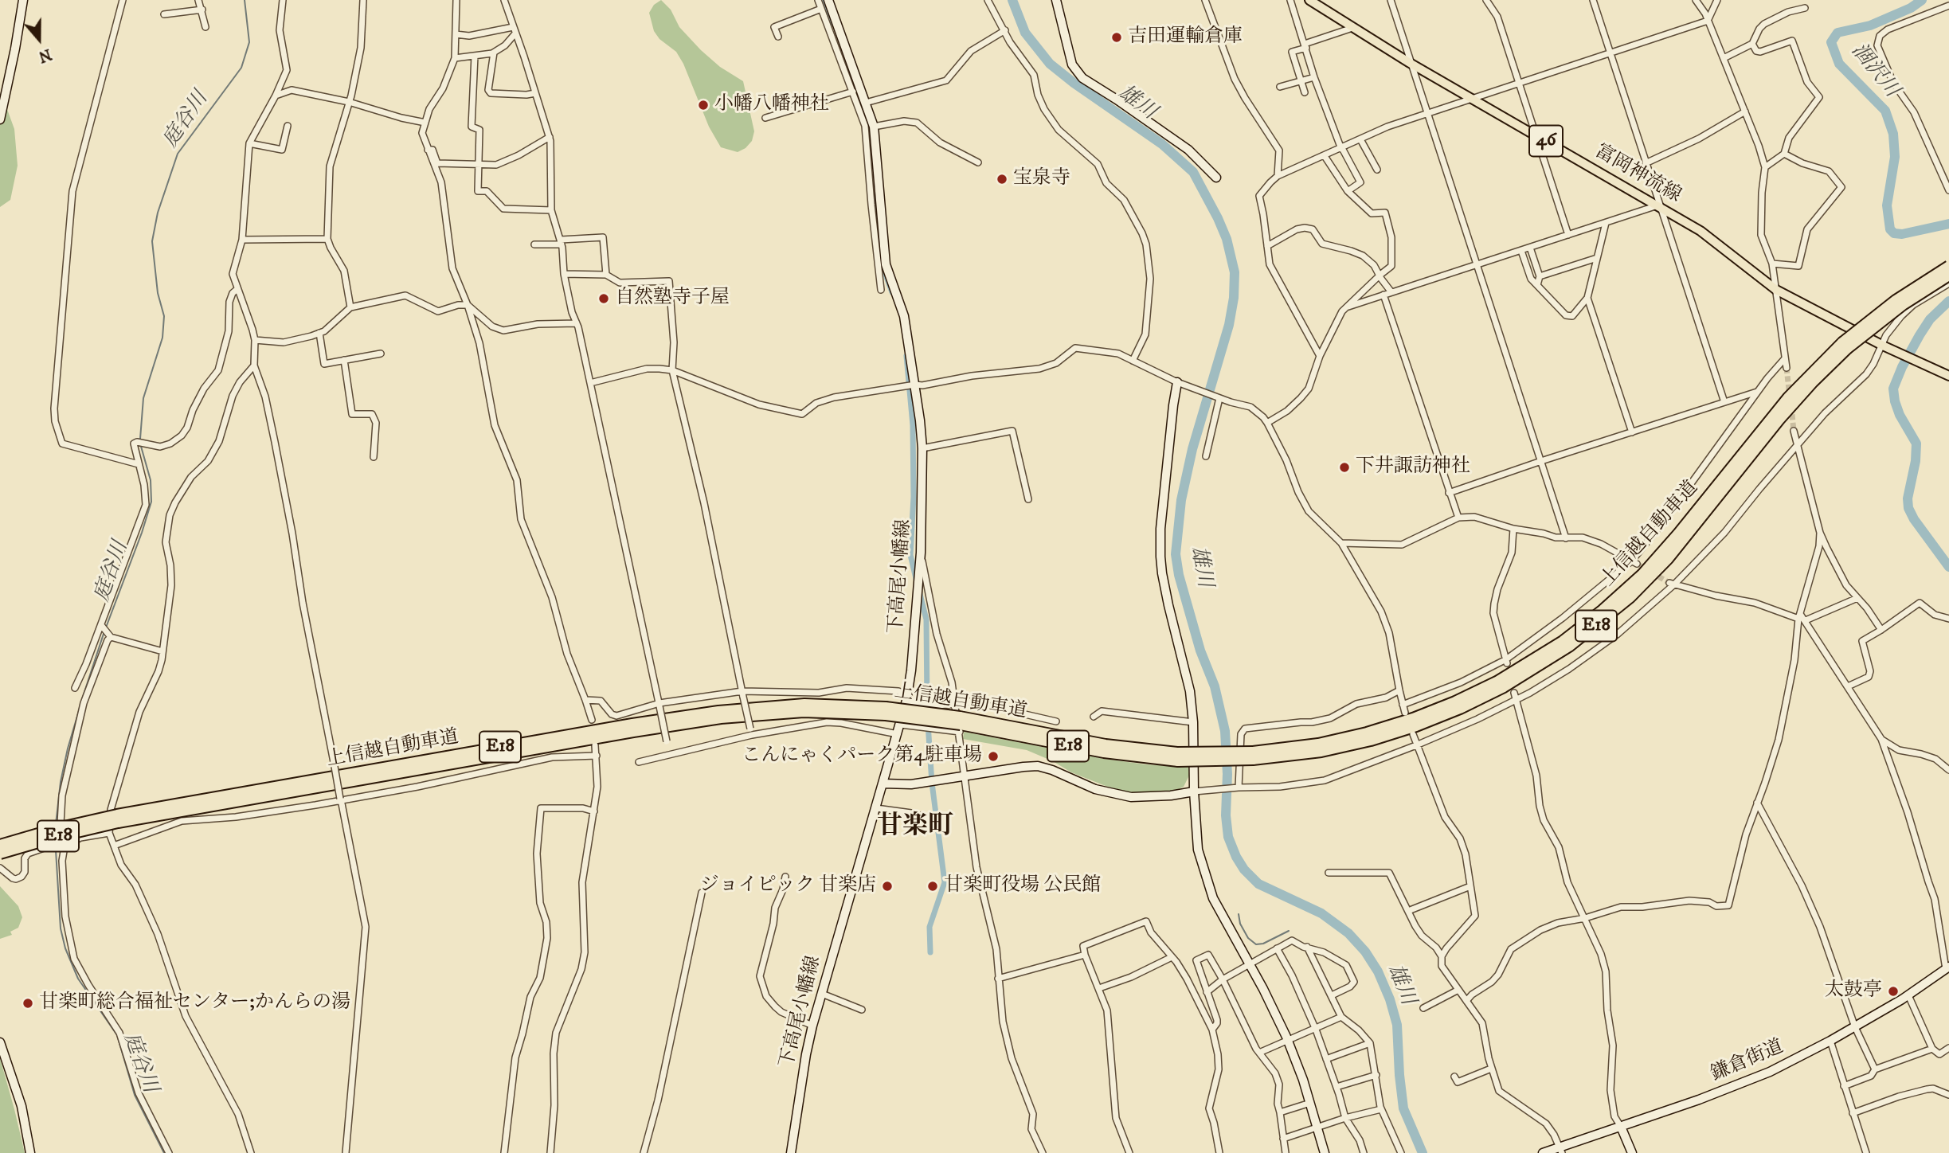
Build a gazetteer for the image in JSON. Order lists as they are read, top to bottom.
{
  "streets": {
    "highway": ["上信越自動車道", "E18"],
    "main road": ["46", "富岡神流線"],
    "street": ["下高尾小幡線", "鎌倉街道"]
  },
  "districts": ["甘楽町"],
  "water": ["涸沢川", "雄川", "庭谷川"],
  "places": [
    "吉田運輸倉庫",
    "小幡八幡神社",
    "宝泉寺",
    "自然塾寺子屋",
    "下井諏訪神社",
    "こんにゃくパーク第4駐車場",
    "ジョイピック 甘楽店",
    "甘楽町役場 公民館",
    "太鼓亭",
    "甘楽町総合福祉センター;かんらの湯"
  ],
  "north": "bottom"
}
